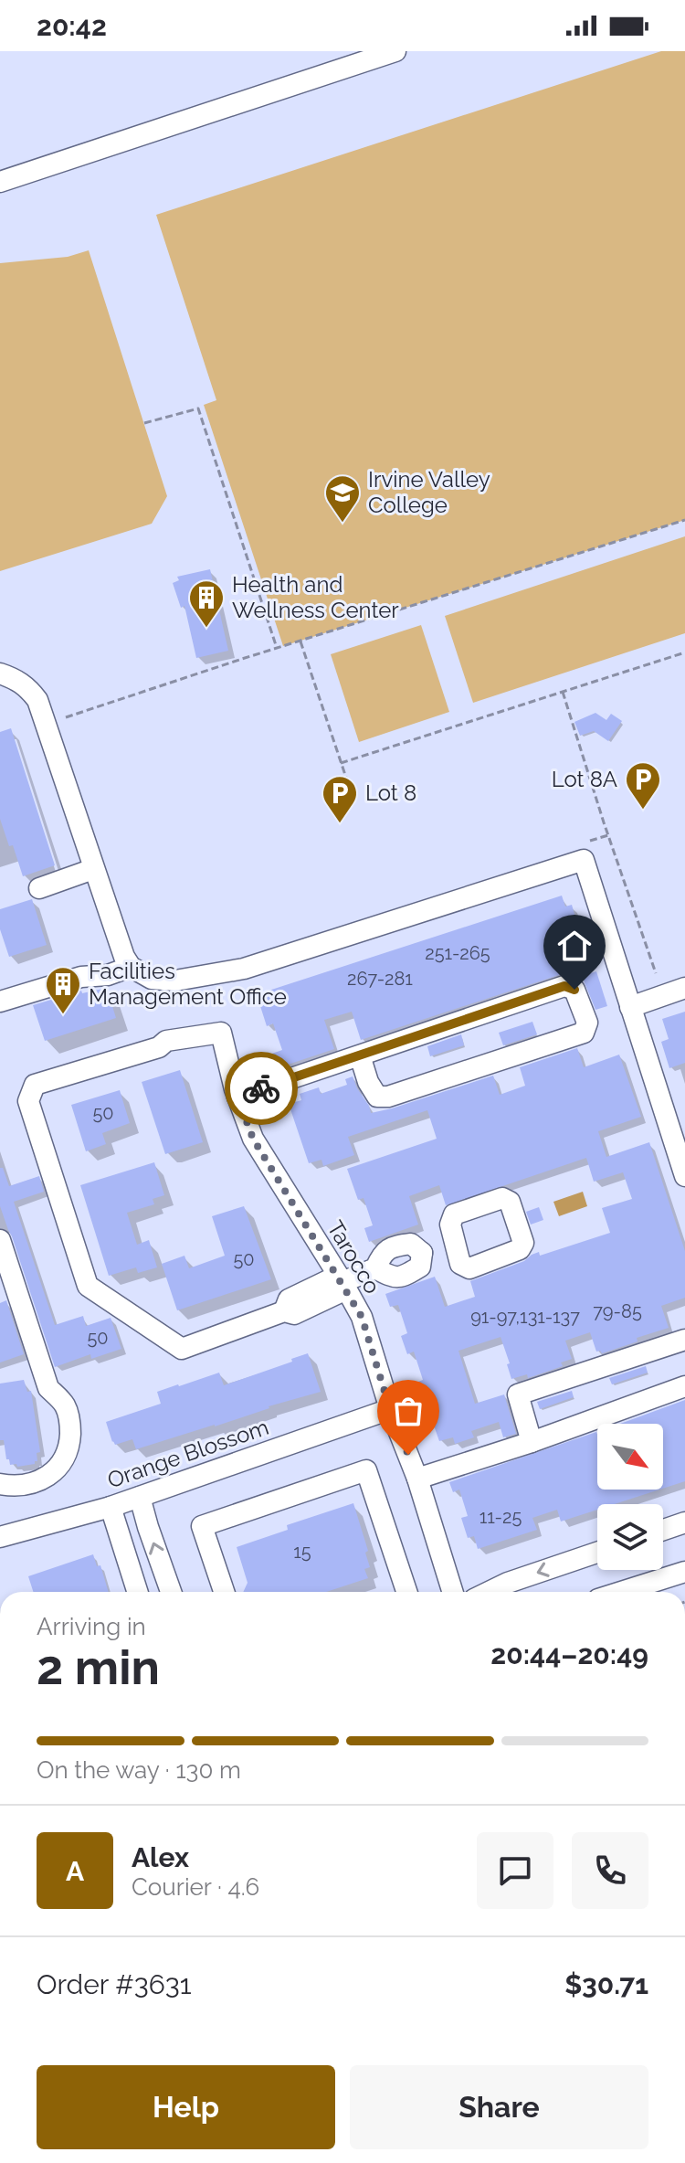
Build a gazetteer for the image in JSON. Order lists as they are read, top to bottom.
{
  "streets": {
    "street": ["Tarocco", "Orange Blossom"]
  },
  "crossings": [
    ["Tarocco", "Orange Blossom"]
  ],
  "places": {
    "school or university": ["Irvine Valley College"],
    "building": ["Health and Wellness Center", "Facilities Management Office"],
    "parking": ["Lot 8A", "Lot 8"]
  },
  "house_numbers": [
    "251-265",
    "267-281",
    "50",
    "50",
    "79-85",
    "91-97,131-137",
    "50",
    "11-25",
    "15"
  ],
  "north": "bottom right",
  "page": {
    "status": "20:42",
    "heading": ["2 min", "Arriving in", "20:44–20:49"],
    "panel": [
      "Alex",
      "Courier · 4.6",
      "Order #3631",
      "$30.71"
    ],
    "bar": "On the way · 130 m",
    "round": "A",
    "buttons": ["Help", "Share"]
  }
}
